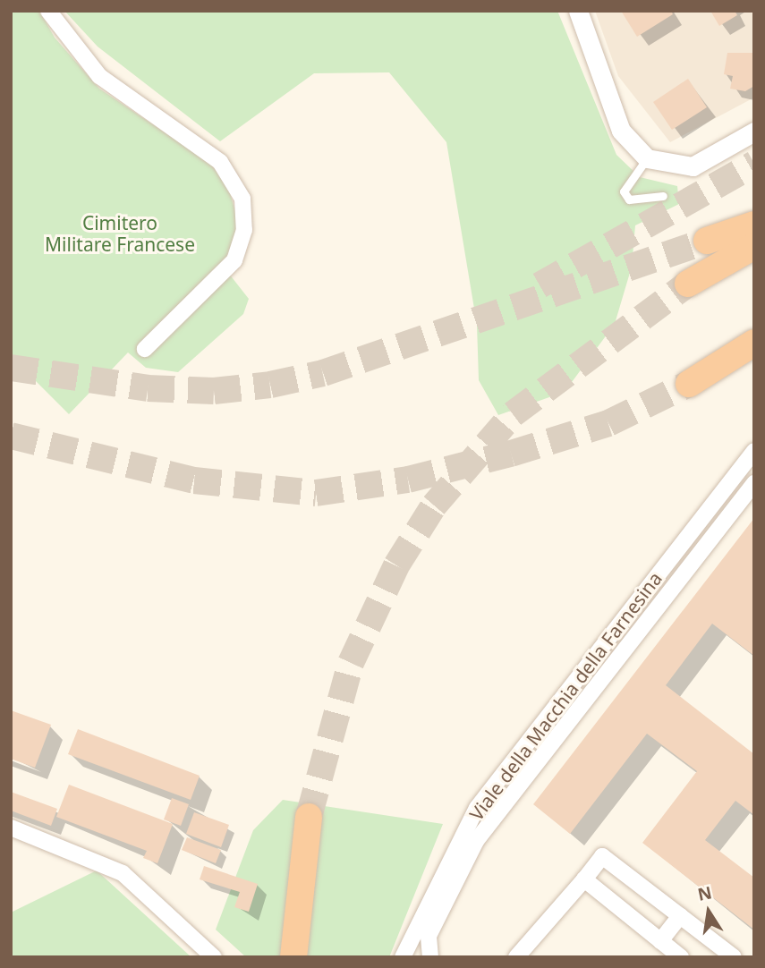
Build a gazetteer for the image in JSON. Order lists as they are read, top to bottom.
{
  "streets": {
    "street": ["Viale della Macchia della Farnesina"]
  },
  "parks": ["Cimitero Militare Francese"],
  "north": "top"
}
